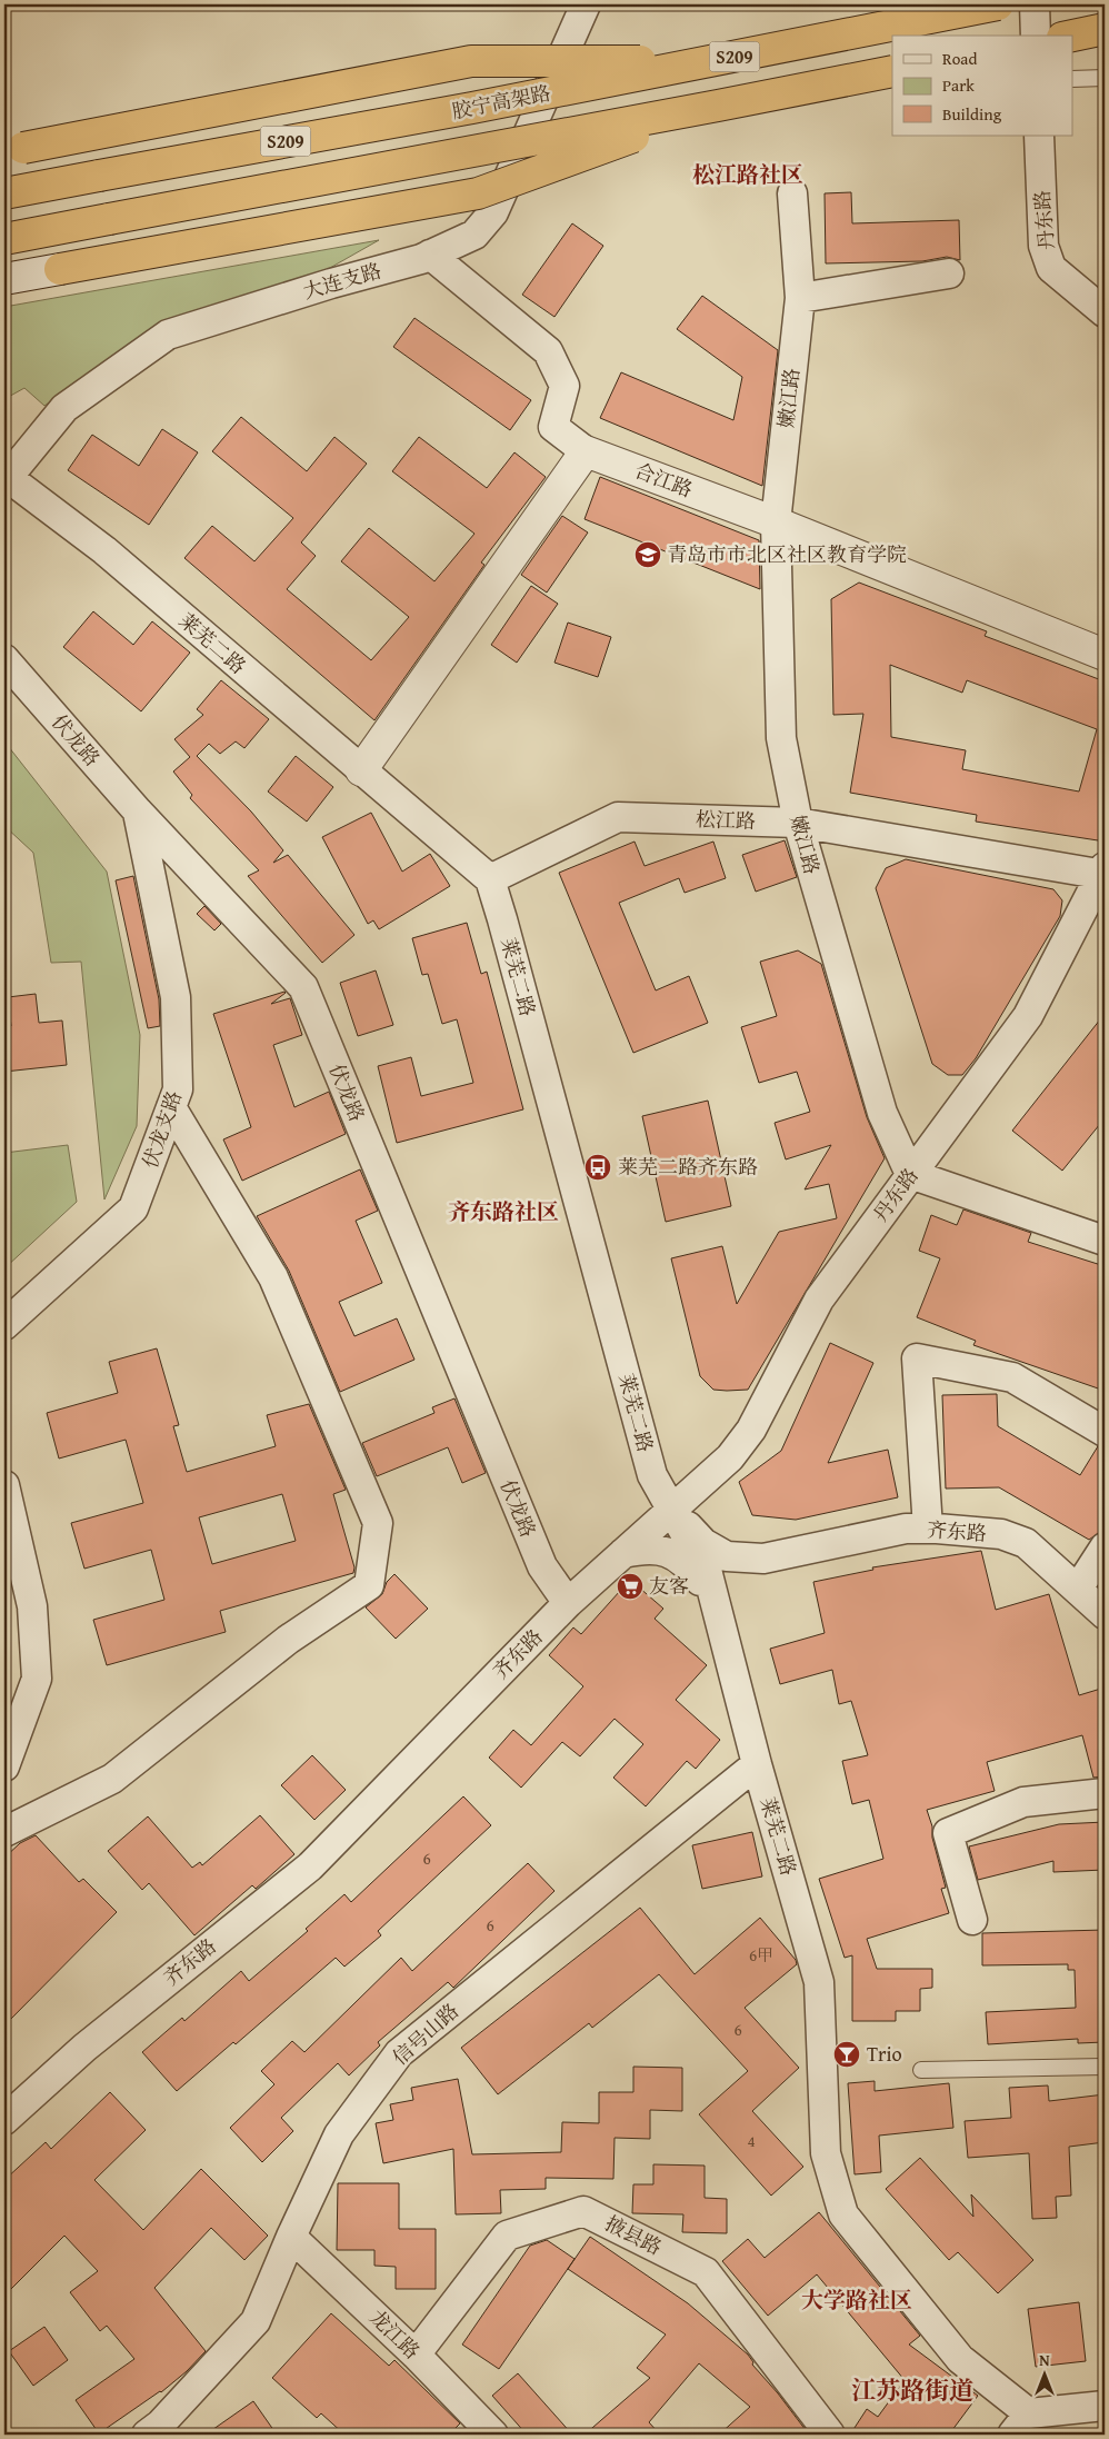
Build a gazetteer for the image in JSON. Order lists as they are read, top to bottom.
{
  "streets": {
    "highway": ["S209", "胶宁高架路"],
    "street": [
      "丹东路",
      "大连支路",
      "嫩江路",
      "合江路",
      "莱芜二路",
      "伏龙路",
      "松江路",
      "伏龙支路",
      "齐东路",
      "信号山路",
      "掖县路",
      "龙江路"
    ]
  },
  "crossings": [
    ["丹东路", "嫩江路"],
    ["丹东路", "莱芜二路"],
    ["丹东路", "松江路"],
    ["丹东路", "齐东路"],
    ["大连支路", "莱芜二路"],
    ["嫩江路", "合江路"],
    ["嫩江路", "松江路"],
    ["莱芜二路", "松江路"],
    ["莱芜二路", "齐东路"],
    ["莱芜二路", "信号山路"],
    ["伏龙路", "伏龙支路"],
    ["伏龙路", "齐东路"],
    ["信号山路", "龙江路"],
    ["掖县路", "龙江路"]
  ],
  "districts": [
    "松江路社区",
    "齐东路社区",
    "大学路社区",
    "江苏路街道"
  ],
  "places": {
    "school or university": ["青岛市市北区社区教育学院"],
    "bus stop": ["莱芜二路齐东路"],
    "supermarket": ["友客"],
    "bar": ["Trio"]
  },
  "house_numbers": [
    "6",
    "6",
    "6甲",
    "6",
    "4"
  ],
  "legend": ["Road", "Park", "Building"],
  "north": "top"
}
